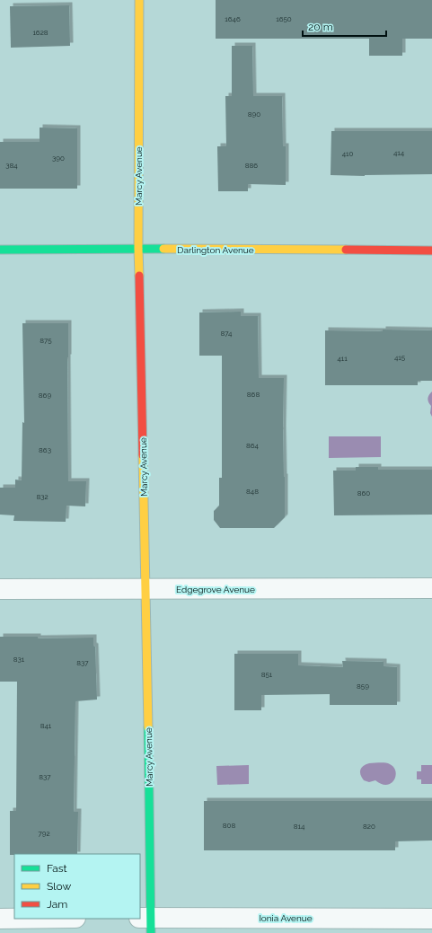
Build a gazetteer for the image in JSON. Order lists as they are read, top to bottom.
{
  "streets": {
    "street": [
      "Marcy Avenue",
      "Darlington Avenue",
      "Edgegrove Avenue",
      "Ionia Avenue"
    ]
  },
  "crossings": [
    ["Marcy Avenue", "Darlington Avenue"],
    ["Marcy Avenue", "Edgegrove Avenue"],
    ["Marcy Avenue", "Ionia Avenue"]
  ],
  "house_numbers": [
    "1646",
    "1650",
    "1628",
    "890",
    "414",
    "410",
    "390",
    "384",
    "886",
    "874",
    "875",
    "415",
    "411",
    "868",
    "869",
    "864",
    "863",
    "848",
    "860",
    "832",
    "831",
    "837",
    "851",
    "859",
    "841",
    "837",
    "808",
    "814",
    "820",
    "792"
  ],
  "legend": ["Fast", "Slow", "Jam"],
  "scale_bar": "20 m"
}
